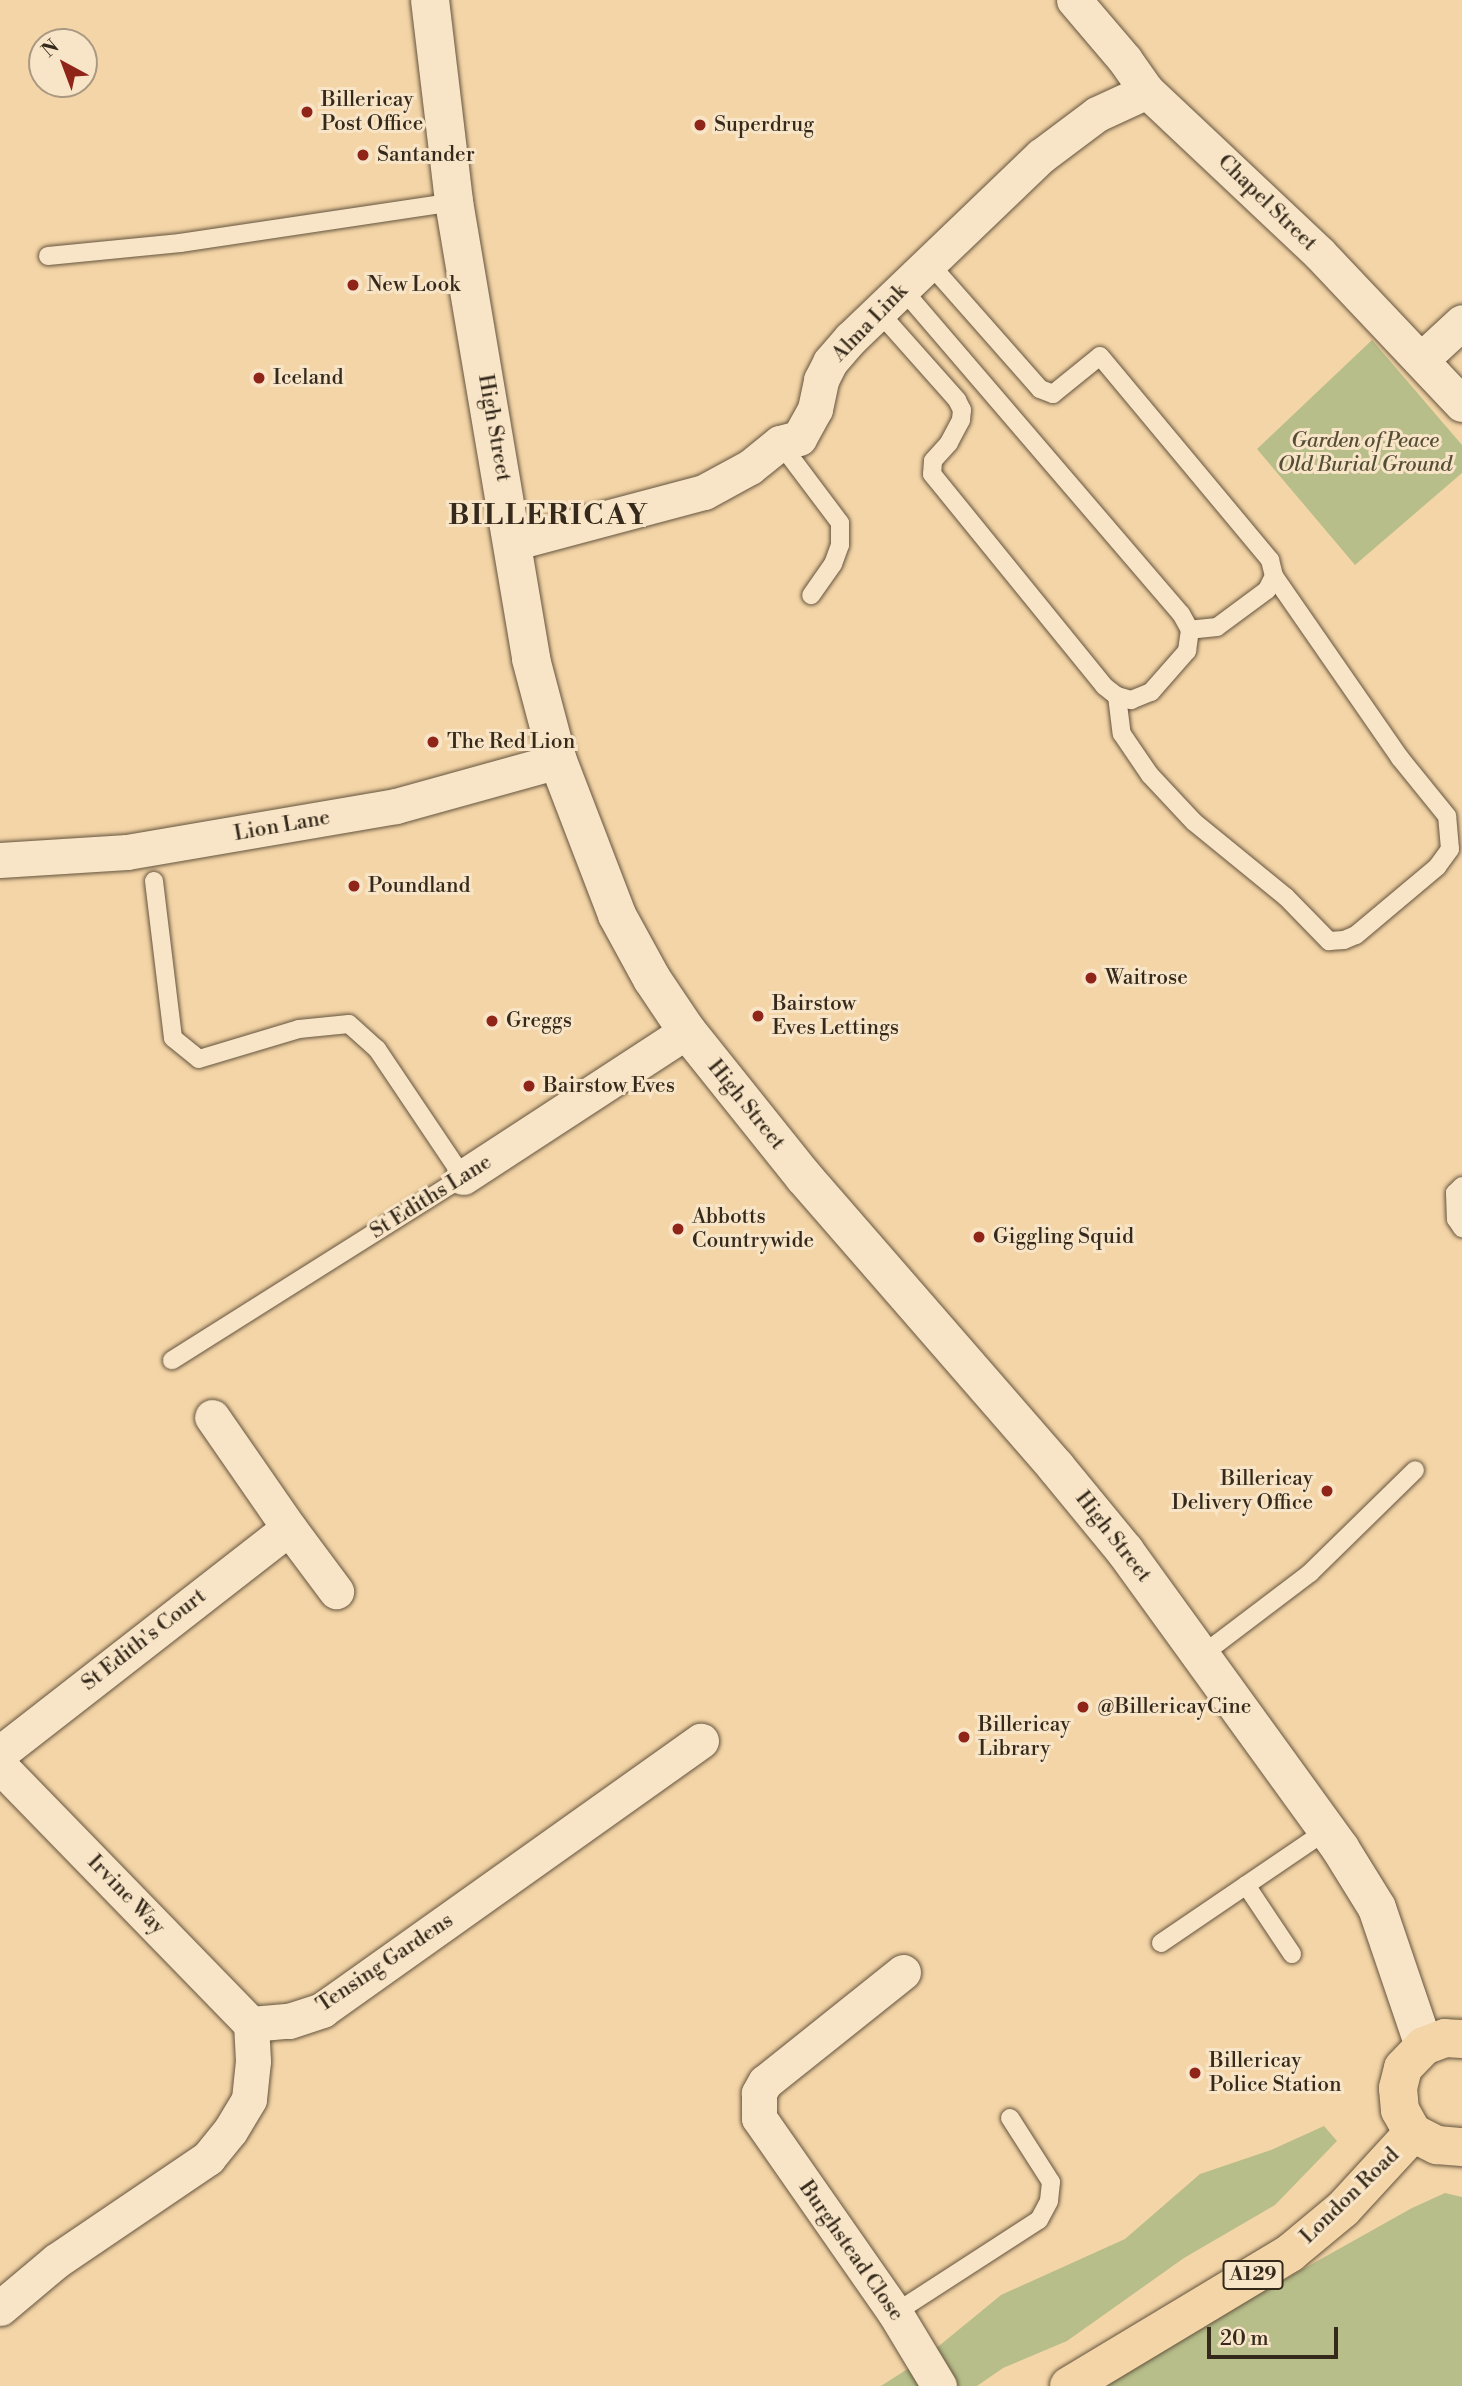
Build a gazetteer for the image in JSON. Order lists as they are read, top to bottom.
{
  "streets": {
    "main road": ["High Street", "London Road", "A129"],
    "street": [
      "Chapel Street",
      "Alma Link",
      "Lion Lane",
      "St Ediths Lane",
      "St Edith's Court",
      "Irvine Way",
      "Tensing Gardens",
      "Burghstead Close"
    ]
  },
  "crossings": [
    ["Chapel Street", "Alma Link"],
    ["Alma Link", "High Street"],
    ["High Street", "Lion Lane"],
    ["High Street", "St Ediths Lane"],
    ["Irvine Way", "Tensing Gardens"]
  ],
  "districts": ["BILLERICAY"],
  "parks": ["Garden of Peace Old Burial Ground"],
  "places": [
    "Billericay Post Office",
    "Superdrug",
    "Santander",
    "New Look",
    "Iceland",
    "The Red Lion",
    "Poundland",
    "Waitrose",
    "Bairstow Eves Lettings",
    "Greggs",
    "Bairstow Eves",
    "Abbotts Countrywide",
    "Giggling Squid",
    "Billericay Delivery Office",
    "@BillericayCine",
    "Billericay Library",
    "Billericay Police Station"
  ],
  "scale_bar": "20 m",
  "north": "top left"
}
